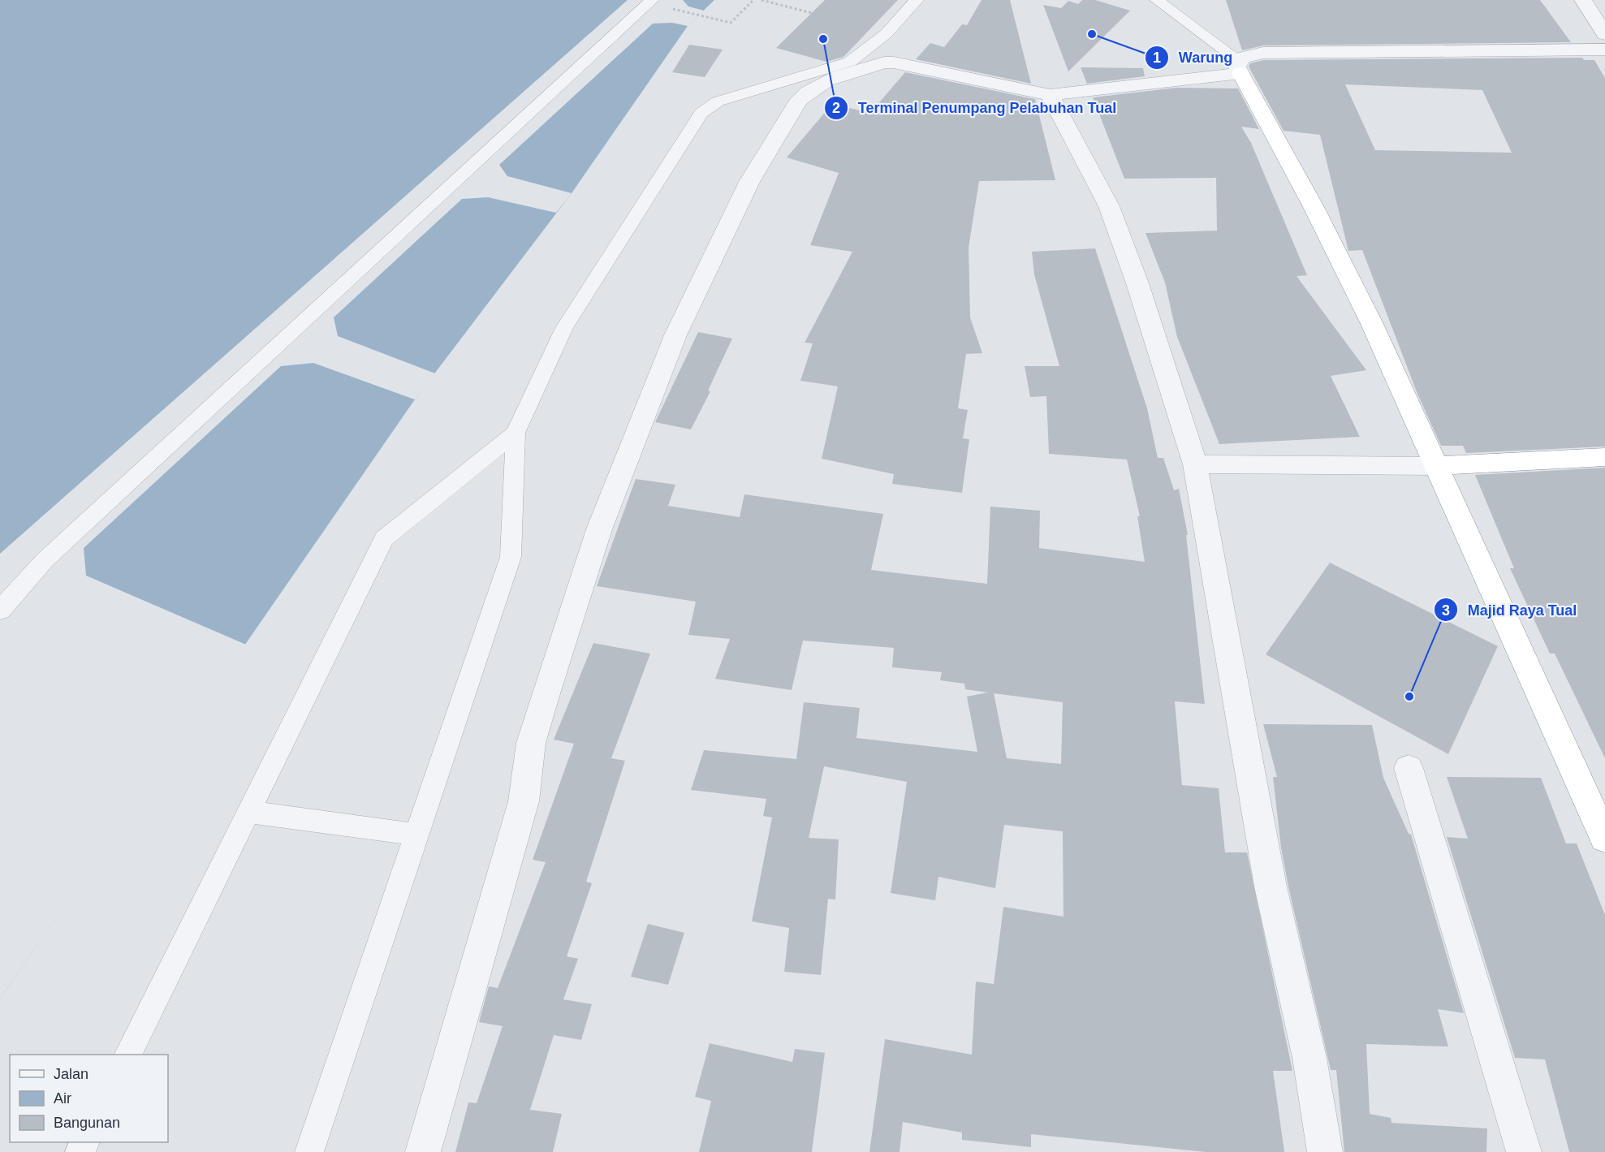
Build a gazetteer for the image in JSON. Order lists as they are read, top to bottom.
{
  "places": ["Warung", "Terminal Penumpang Pelabuhan Tual", "Majid Raya Tual"],
  "legend": ["Jalan", "Air", "Bangunan"]
}
